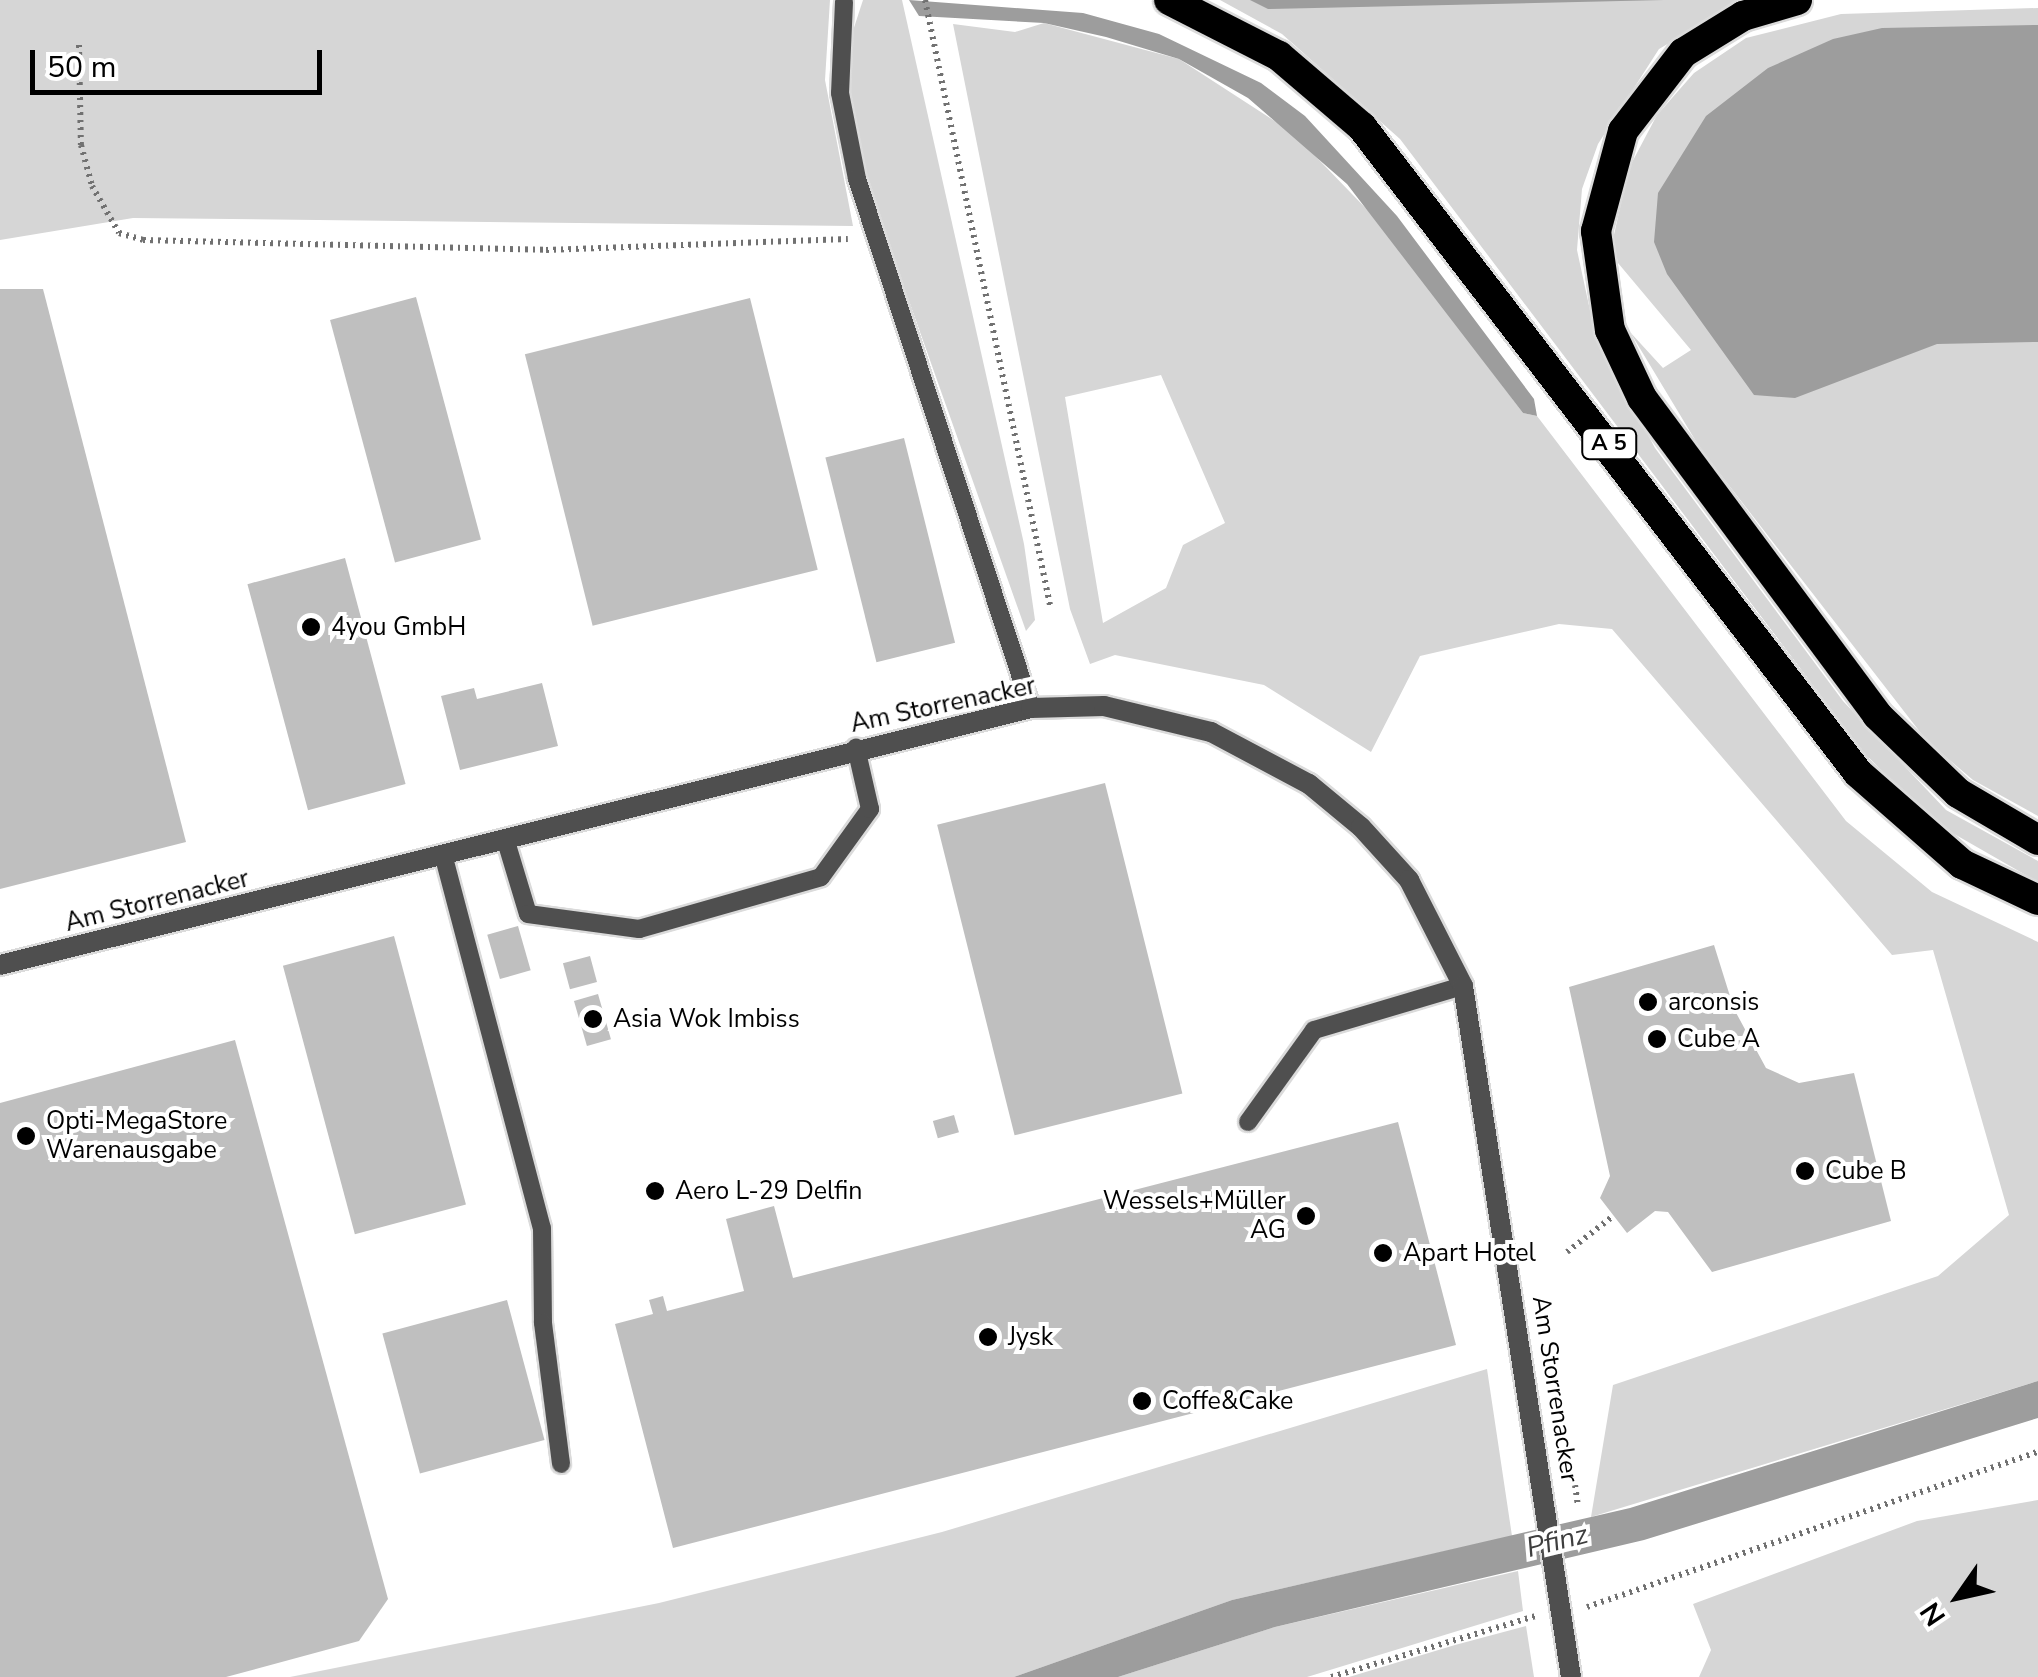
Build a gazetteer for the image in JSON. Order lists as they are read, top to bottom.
{
  "streets": {
    "highway": ["A 5"],
    "street": ["Am Storrenacker"]
  },
  "water": ["Pfinz"],
  "places": [
    "4you GmbH",
    "arconsis",
    "Asia Wok Imbiss",
    "Cube A",
    "Opti-MegaStore Warenausgabe",
    "Cube B",
    "Aero L-29 Delfin",
    "Wessels+Müller AG",
    "Apart Hotel",
    "Jysk",
    "Coffe&Cake"
  ],
  "scale_bar": "50 m",
  "north": "bottom left"
}
